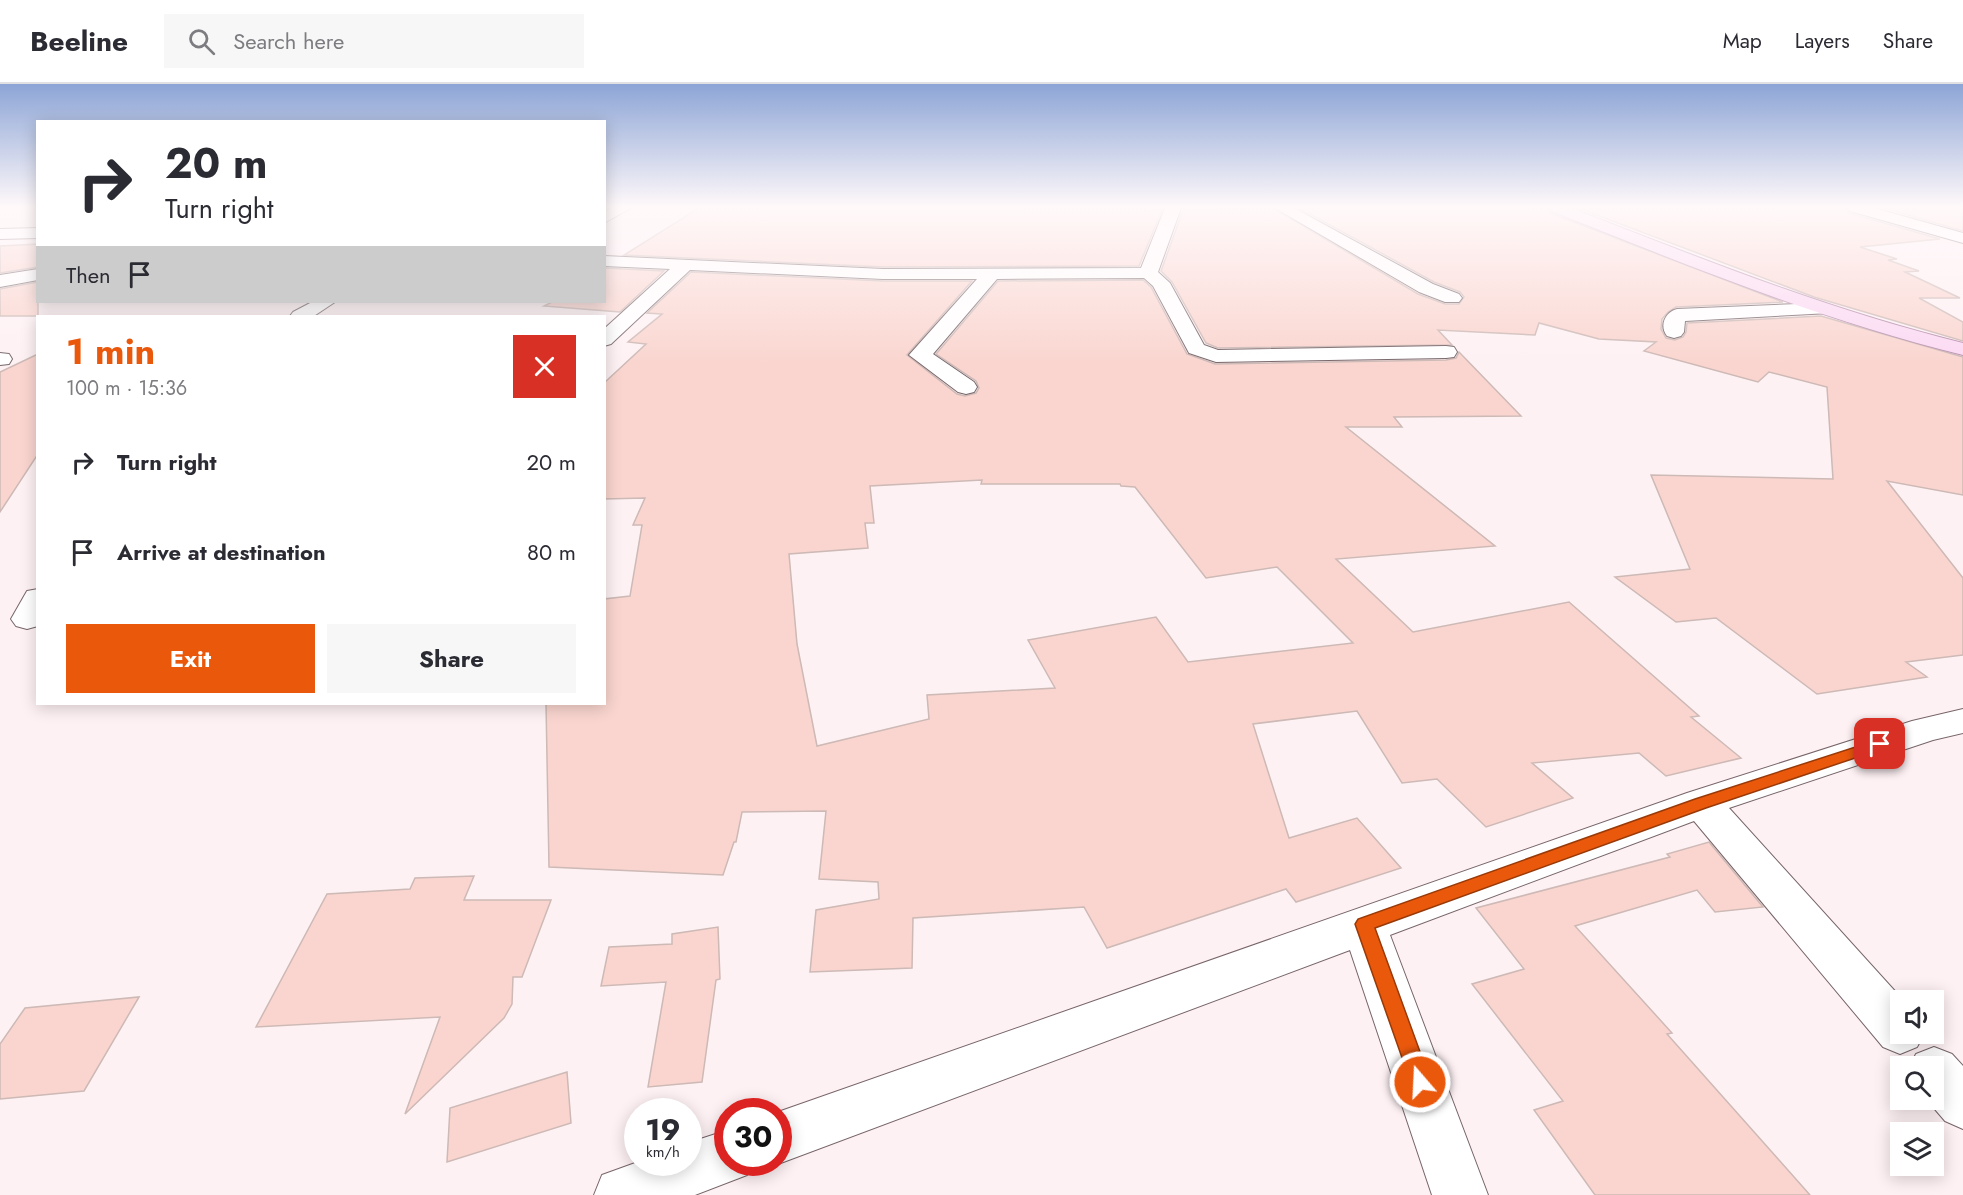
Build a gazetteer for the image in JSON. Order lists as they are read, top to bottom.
{
  "page": {
    "header": "Beeline",
    "search": "Search here",
    "nav": ["Map", "Layers", "Share"],
    "turn": ["20 m", "Turn right"],
    "then": "Then",
    "heading": ["1 min", "100 m · 15:36"],
    "list": [
      {
        "name": "Turn right",
        "value": "20 m"
      },
      {
        "name": "Arrive at destination",
        "value": "80 m"
      }
    ],
    "buttons": ["Exit", "Share"],
    "speed": "19 km/h",
    "limit": "30"
  }
}
